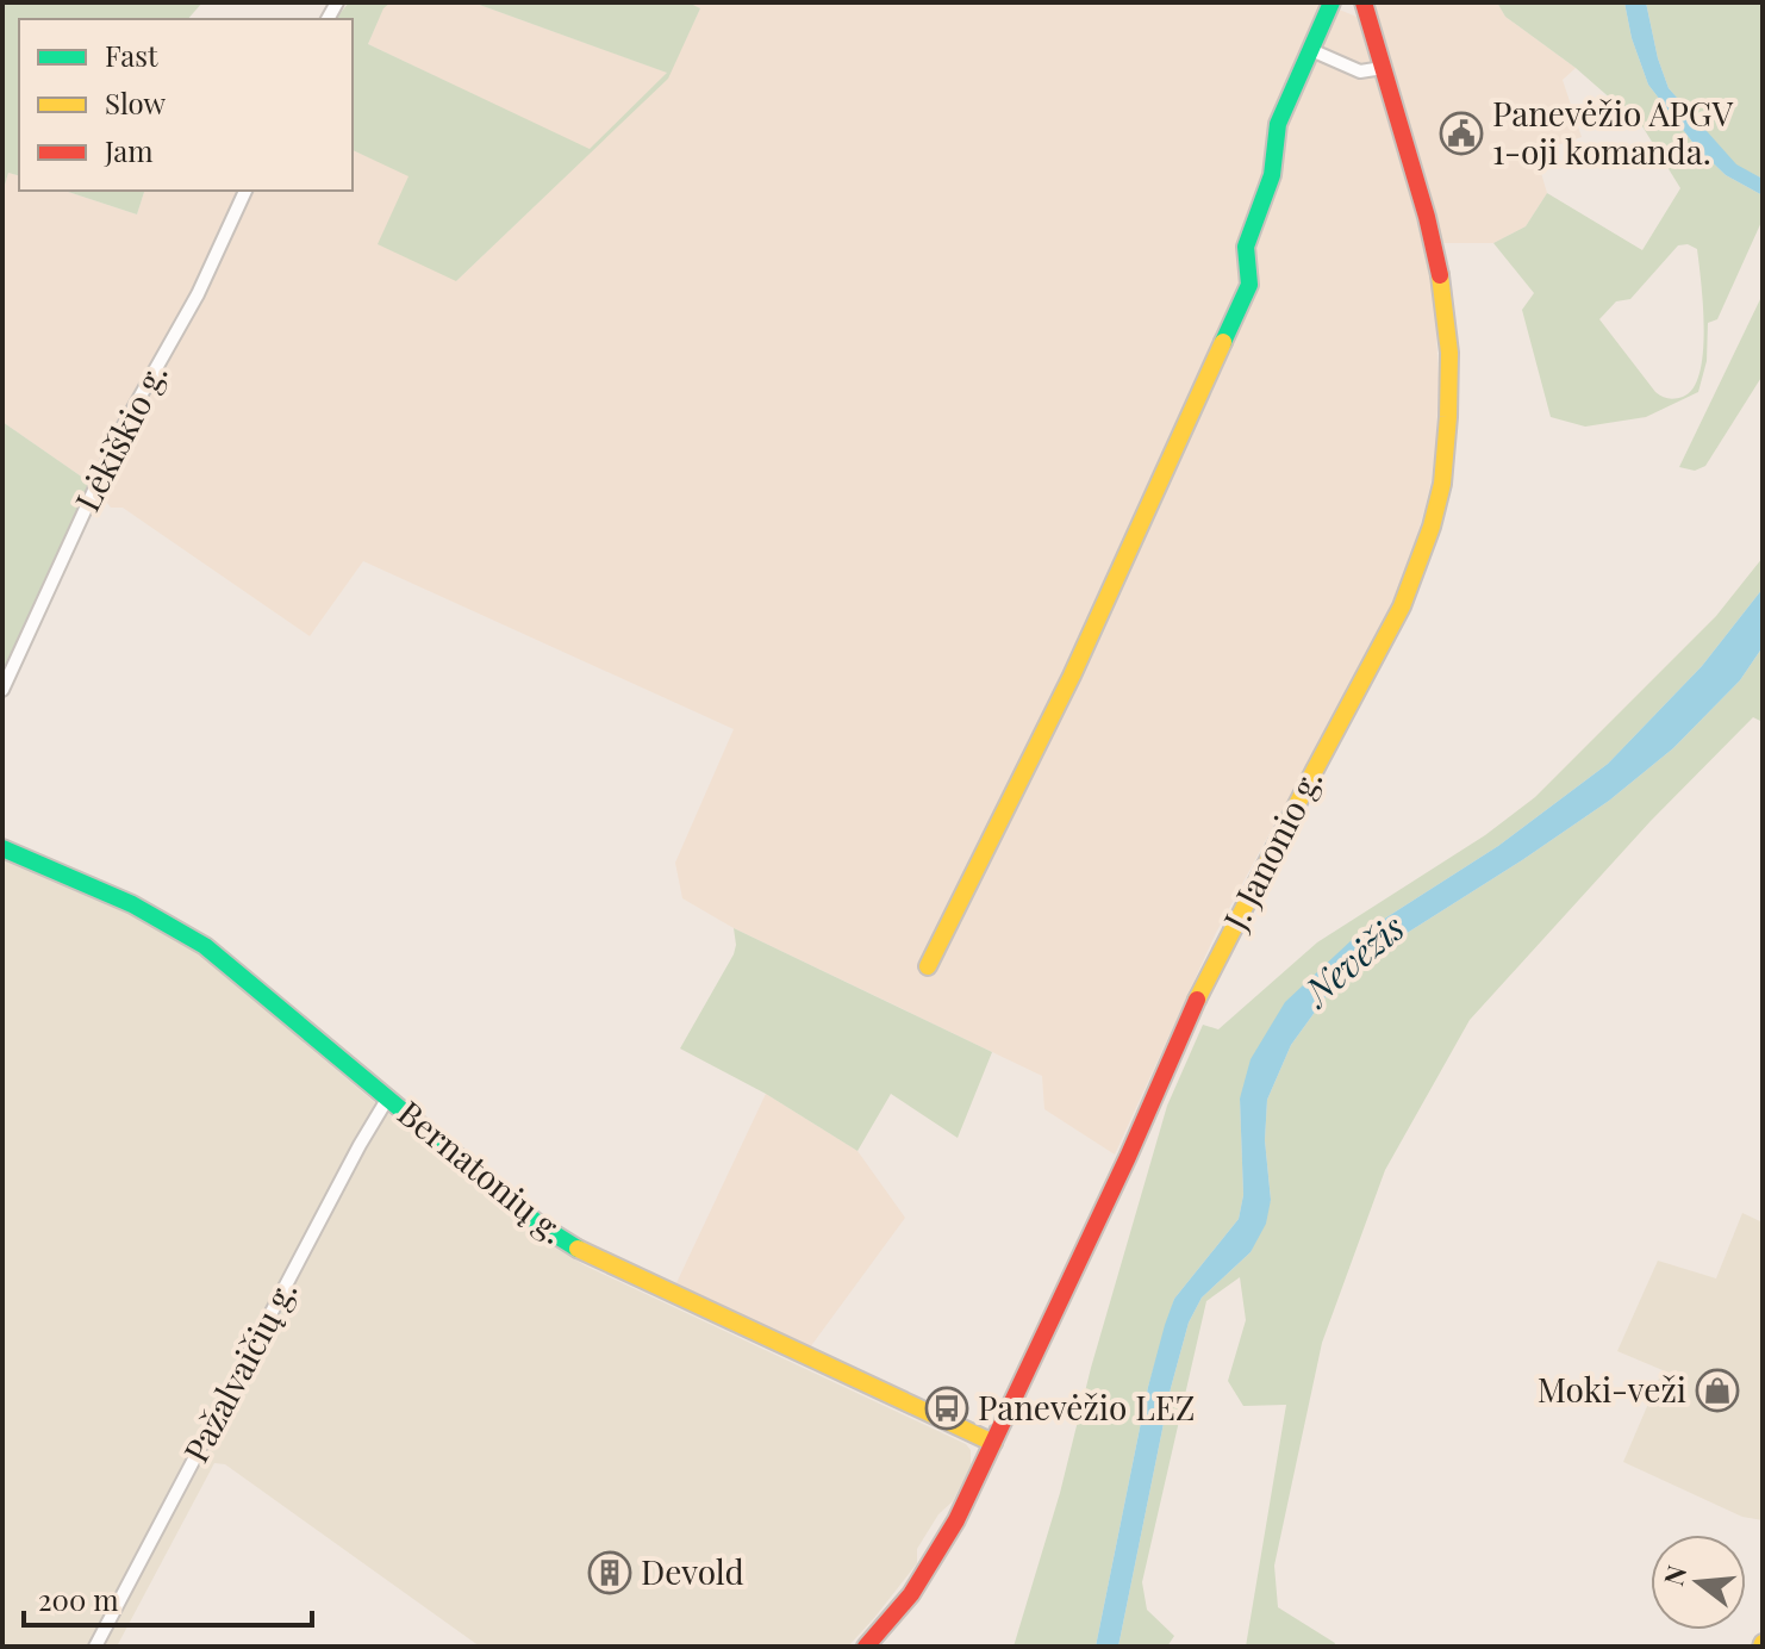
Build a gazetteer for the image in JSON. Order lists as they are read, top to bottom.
{
  "streets": {
    "street": [
      "Lėkiškio g.",
      "J. Janonio g.",
      "Bernatonių g.",
      "Pažalvaičių g."
    ]
  },
  "crossings": [
    ["J. Janonio g.", "Bernatonių g."],
    ["Bernatonių g.", "Pažalvaičių g."]
  ],
  "water": ["Nevėžis"],
  "places": {
    "public building": ["Panevėžio APGV 1-oji komanda."],
    "shop": ["Moki-veži"],
    "bus stop": ["Panevėžio LEZ"],
    "building": ["Devold"]
  },
  "legend": ["Fast", "Slow", "Jam"],
  "scale_bar": "200 m",
  "north": "left"
}
